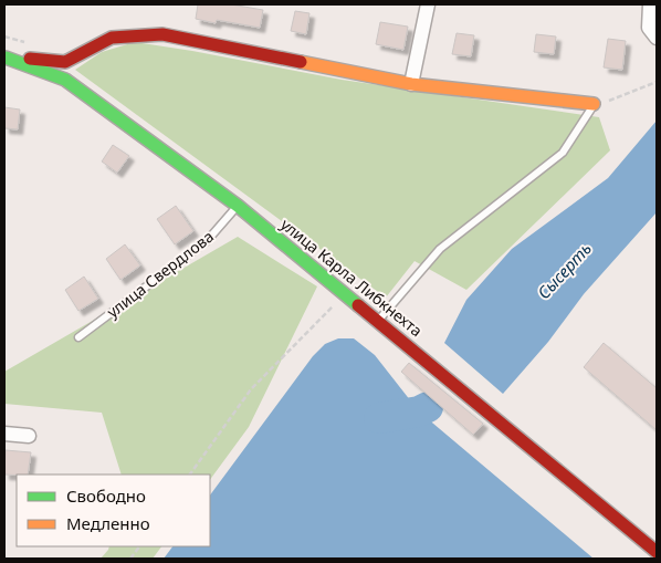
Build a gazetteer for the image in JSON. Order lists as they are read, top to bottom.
{
  "streets": {
    "street": ["улица Карла Либкнехта"],
    "lane": ["улица Свердлова"]
  },
  "crossings": [
    ["улица Свердлова", "улица Карла Либкнехта"]
  ],
  "water": ["Сысерть"],
  "legend": ["Свободно", "Медленно"]
}
